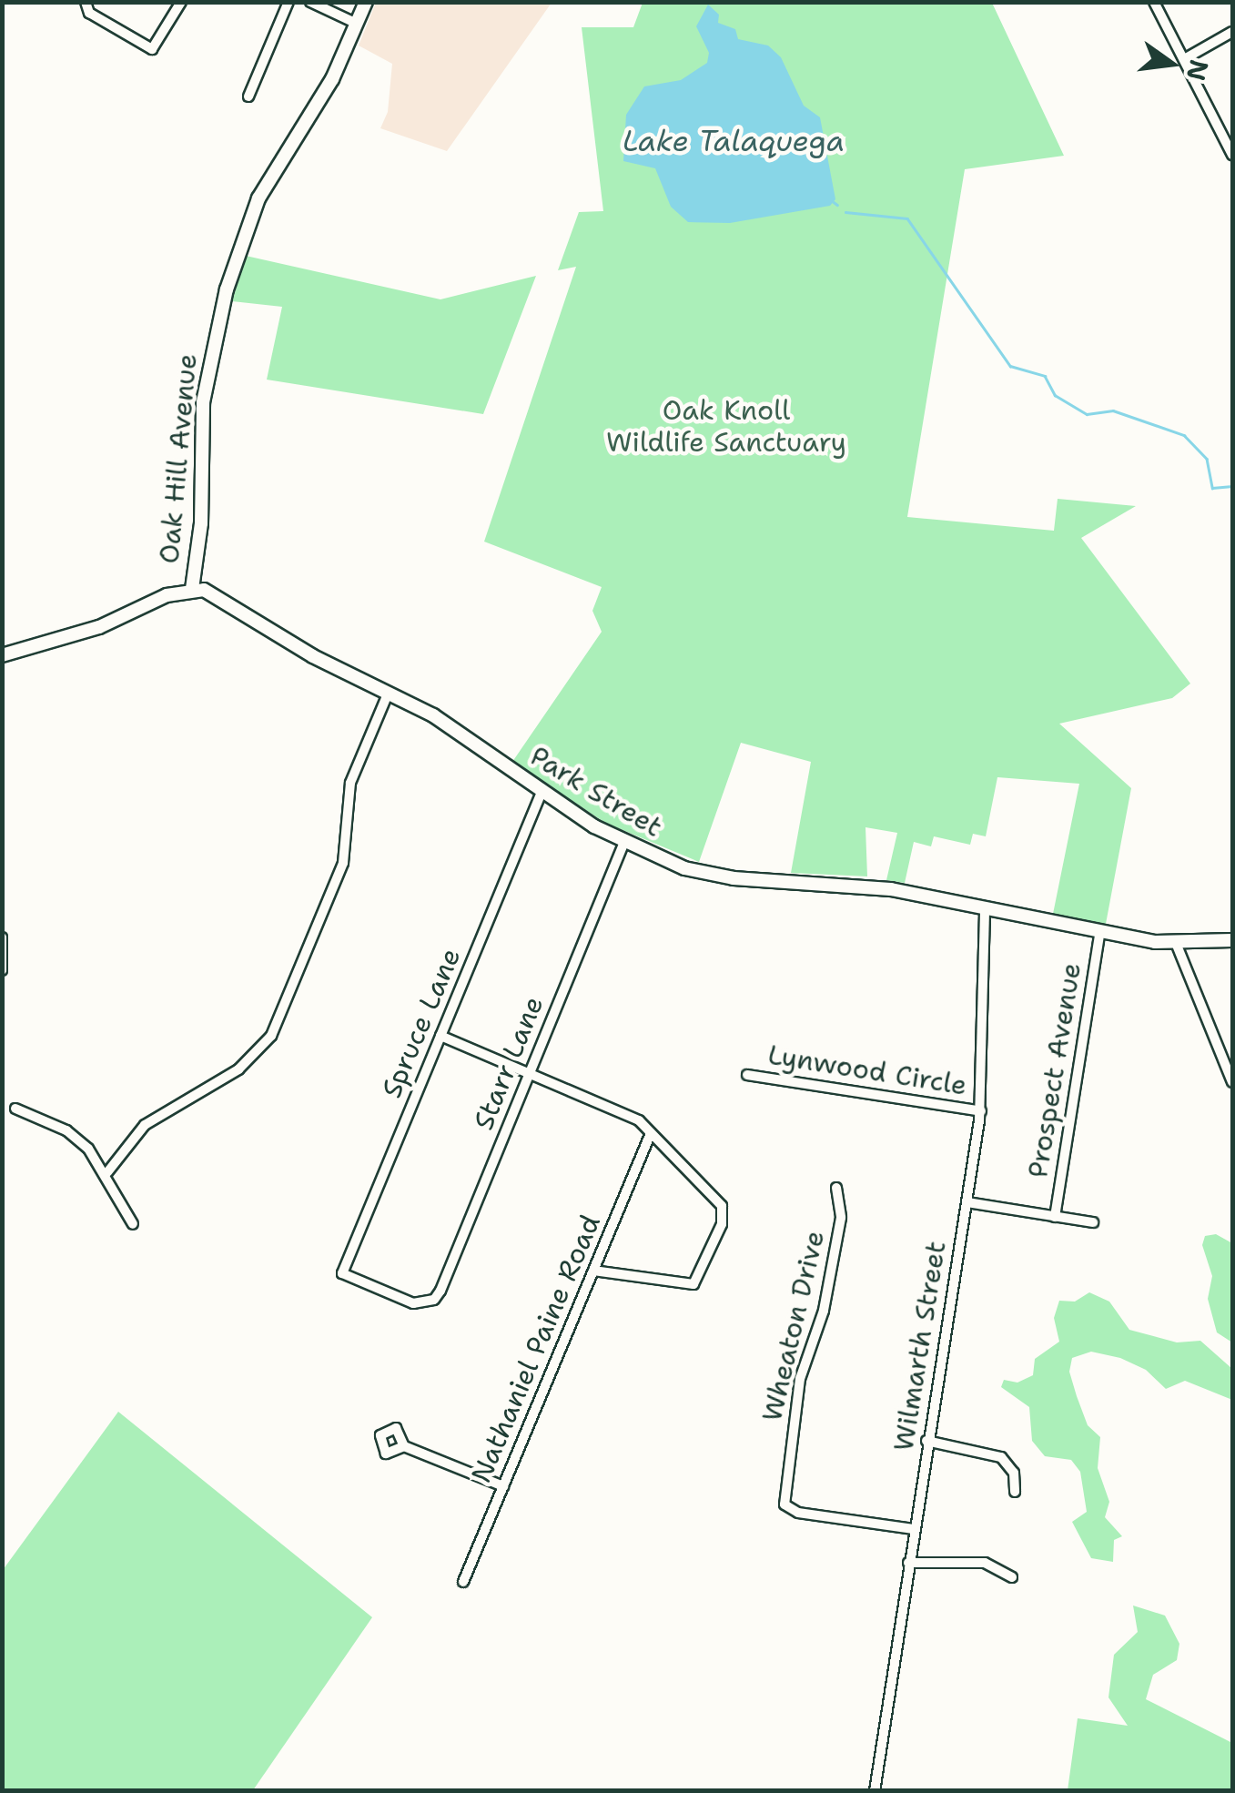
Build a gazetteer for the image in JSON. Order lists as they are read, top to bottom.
{
  "streets": {
    "main road": ["Oak Hill Avenue", "Park Street"],
    "street": [
      "Spruce Lane",
      "Starr Lane",
      "Lynwood Circle",
      "Prospect Avenue",
      "Wheaton Drive",
      "Wilmarth Street",
      "Nathaniel Paine Road"
    ]
  },
  "crossings": [
    ["Oak Hill Avenue", "Park Street"],
    ["Park Street", "Spruce Lane"],
    ["Park Street", "Starr Lane"],
    ["Park Street", "Prospect Avenue"],
    ["Park Street", "Wilmarth Street"],
    ["Spruce Lane", "Starr Lane"],
    ["Lynwood Circle", "Wilmarth Street"],
    ["Wheaton Drive", "Wilmarth Street"]
  ],
  "water": ["Lake Talaquega"],
  "parks": ["Oak Knoll Wildlife Sanctuary"],
  "north": "right"
}
